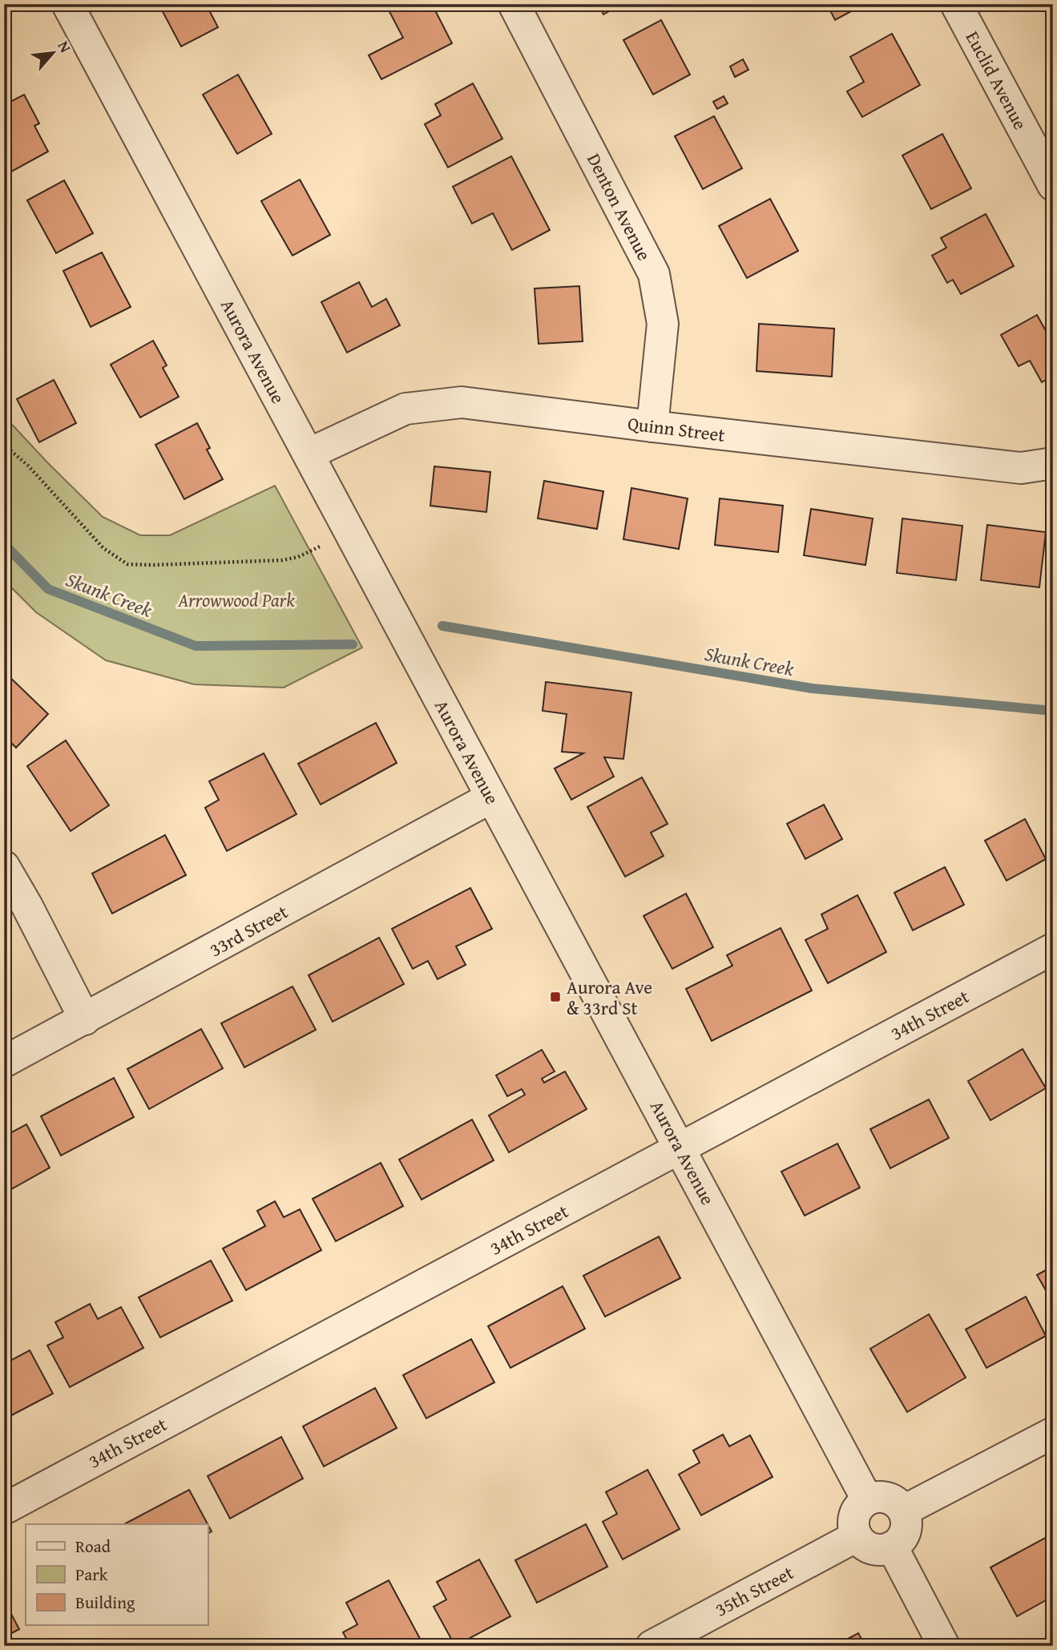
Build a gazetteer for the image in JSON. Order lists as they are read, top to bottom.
{
  "streets": {
    "street": [
      "Euclid Avenue",
      "Denton Avenue",
      "Aurora Avenue",
      "Quinn Street",
      "33rd Street",
      "34th Street",
      "35th Street"
    ]
  },
  "crossings": [
    ["Denton Avenue", "Quinn Street"],
    ["Aurora Avenue", "Quinn Street"],
    ["Aurora Avenue", "33rd Street"],
    ["Aurora Avenue", "34th Street"],
    ["Aurora Avenue", "35th Street"]
  ],
  "water": ["Skunk Creek"],
  "parks": ["Arrowwood Park"],
  "places": {
    "transit": ["Aurora Ave & 33rd St"]
  },
  "legend": ["Road", "Park", "Building"],
  "north": "top right"
}
